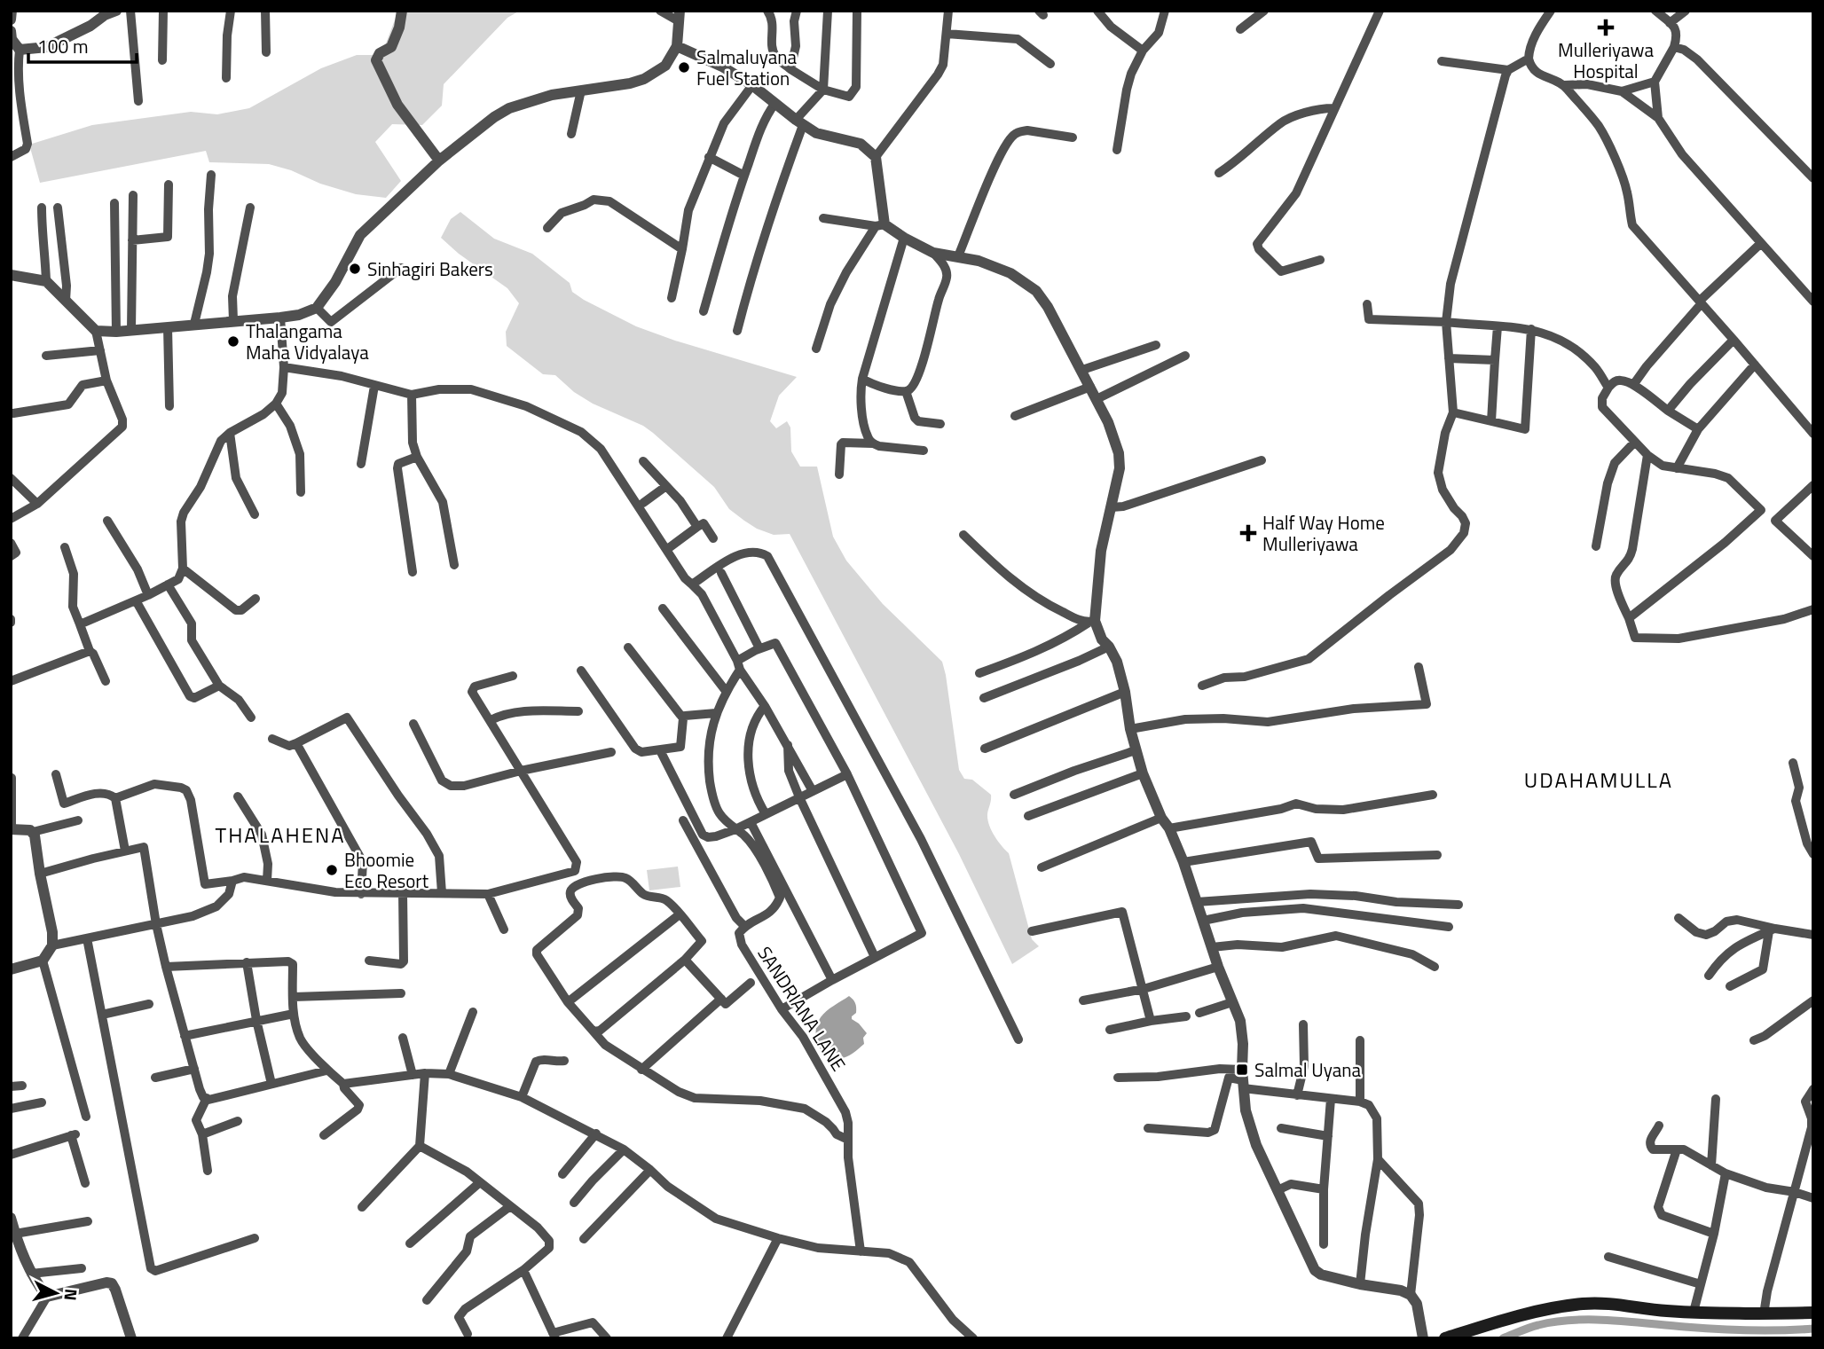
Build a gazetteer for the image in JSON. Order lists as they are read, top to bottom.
{
  "streets": {
    "street": ["SANDRIANA LANE"]
  },
  "districts": ["UDAHAMULLA", "THALAHENA"],
  "places": {
    "health": ["Mulleriyawa Hospital", "Half Way Home Mulleriyawa"],
    "other": [
      "Salmaluyana Fuel Station",
      "Sinhagiri Bakers",
      "Thalangama Maha Vidyalaya",
      "Bhoomie Eco Resort"
    ],
    "transit": ["Salmal Uyana"]
  },
  "scale_bar": "100 m",
  "north": "right"
}
